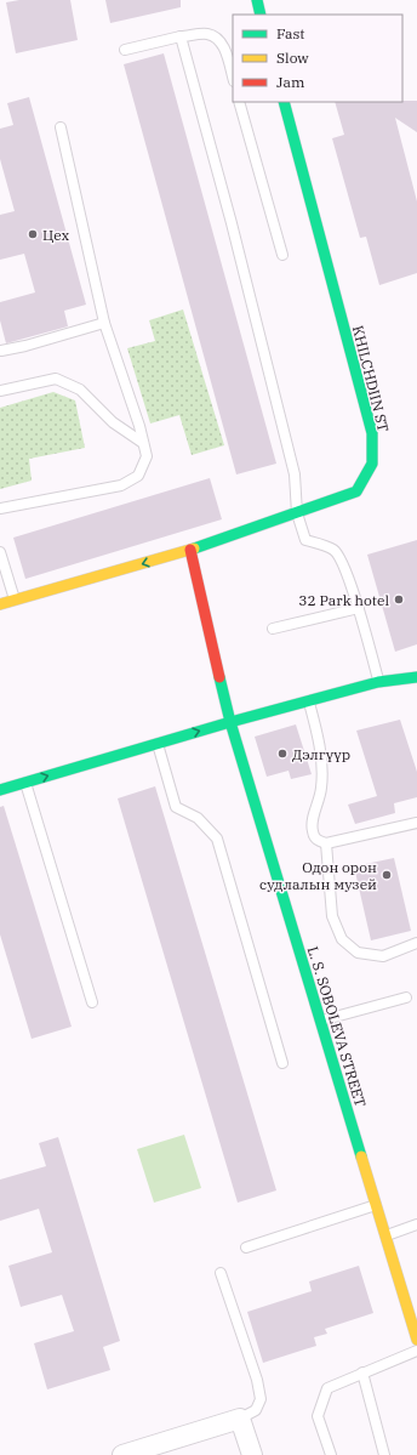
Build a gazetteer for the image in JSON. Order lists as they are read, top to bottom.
{
  "streets": {
    "street": ["KHILCHDIIN ST", "L. S. SOBOLEVA STREET"]
  },
  "crossings": [
    ["KHILCHDIIN ST", "L. S. SOBOLEVA STREET"]
  ],
  "places": [
    "Цех",
    "32 Park hotel",
    "Дэлгүүр",
    "Одон орон судлалын музей"
  ],
  "legend": ["Fast", "Slow", "Jam"]
}
